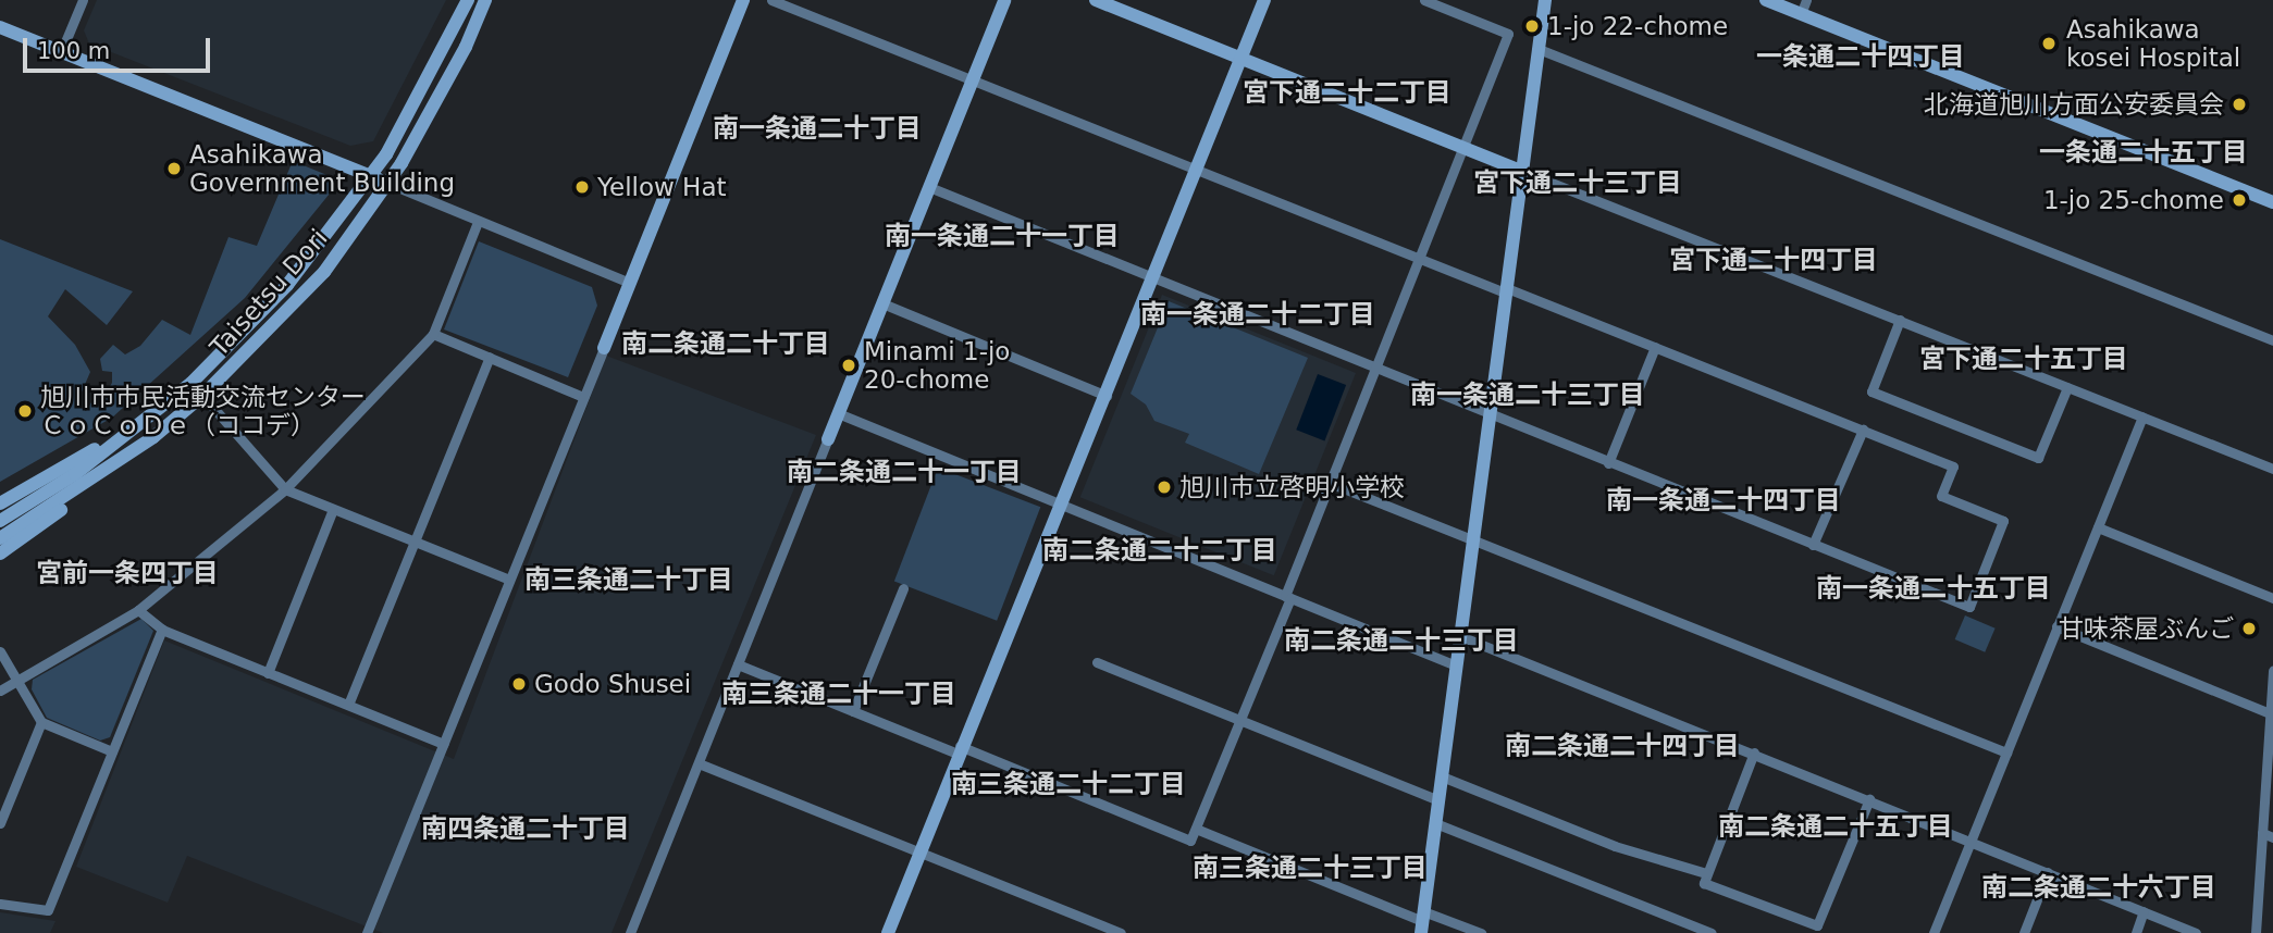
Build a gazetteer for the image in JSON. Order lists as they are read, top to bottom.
{
  "streets": {
    "street": ["Taisetsu Dori"]
  },
  "districts": [
    "一条通二十四丁目",
    "宮下通二十二丁目",
    "南一条通二十丁目",
    "一条通二十五丁目",
    "宮下通二十三丁目",
    "南一条通二十一丁目",
    "宮下通二十四丁目",
    "南一条通二十二丁目",
    "南二条通二十丁目",
    "宮下通二十五丁目",
    "南一条通二十三丁目",
    "南二条通二十一丁目",
    "南一条通二十四丁目",
    "南二条通二十二丁目",
    "宮前一条四丁目",
    "南三条通二十丁目",
    "南一条通二十五丁目",
    "南二条通二十三丁目",
    "南三条通二十一丁目",
    "南二条通二十四丁目",
    "南三条通二十二丁目",
    "南二条通二十五丁目",
    "南四条通二十丁目",
    "南三条通二十三丁目",
    "南二条通二十六丁目"
  ],
  "places": [
    "1-jo 22-chome",
    "Asahikawa kosei Hospital",
    "北海道旭川方面公安委員会",
    "Asahikawa Government Building",
    "Yellow Hat",
    "1-jo 25-chome",
    "Minami 1-jo 20-chome",
    "旭川市市民活動交流センター ＣｏＣｏＤｅ（ココデ）",
    "旭川市立啓明小学校",
    "甘味茶屋ぶんご",
    "Godo Shusei"
  ],
  "scale_bar": "100 m"
}
